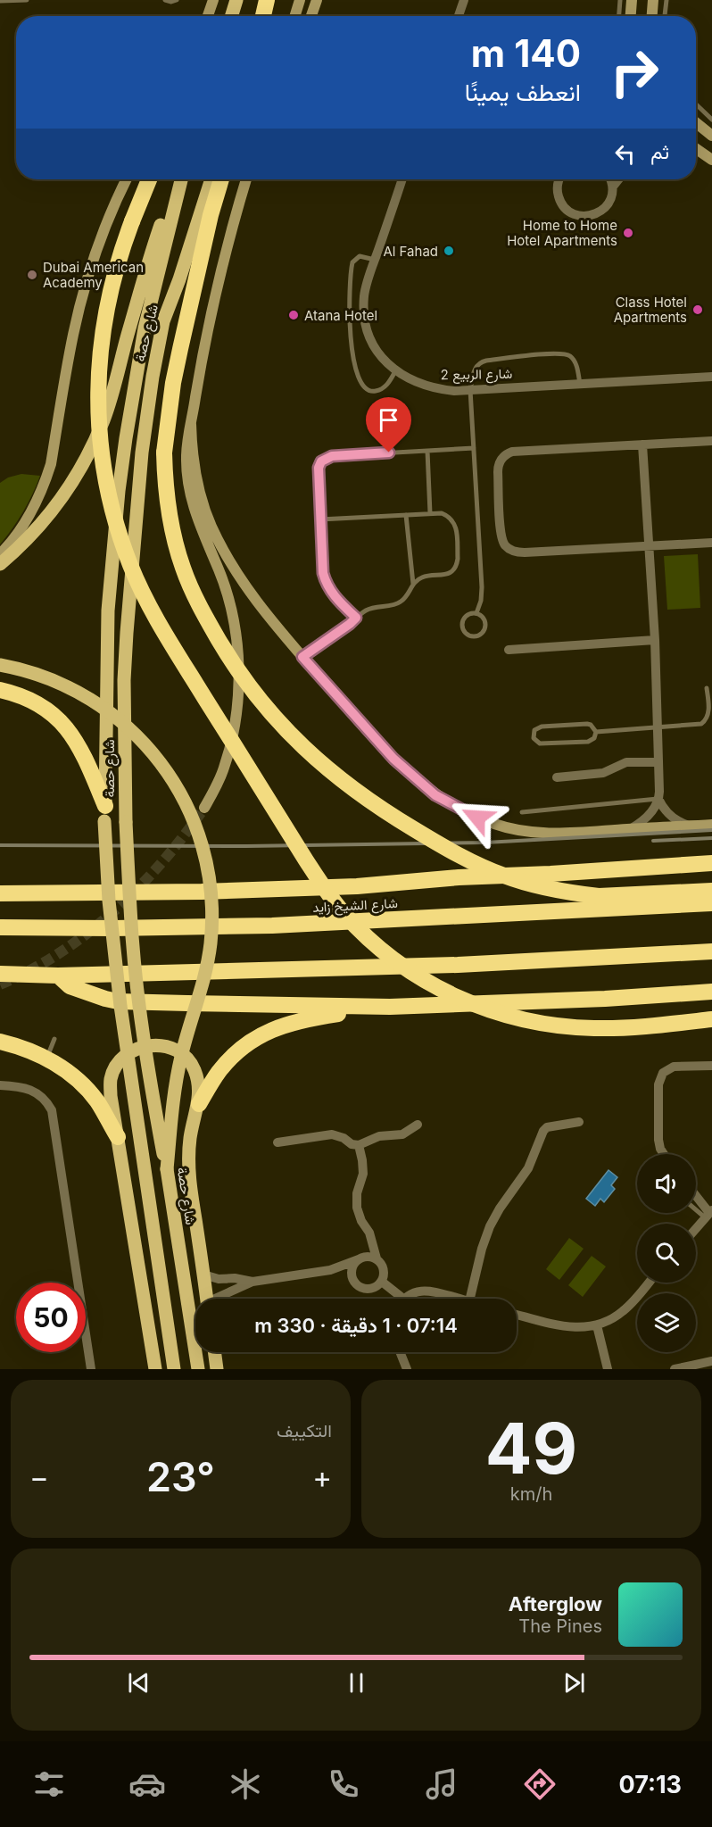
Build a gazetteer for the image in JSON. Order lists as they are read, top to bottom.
{
  "streets": {
    "highway": ["شارع الشيخ زايد"],
    "main road": ["شارع حصة"],
    "street": ["شارع الربيع 2"]
  },
  "places": [
    "Home to Home Hotel Apartments",
    "Al Fahad",
    "Dubai American Academy",
    "Class Hotel Apartments",
    "Atana Hotel"
  ],
  "page": {
    "turn": ["140 m", "انعطف يمينًا"],
    "then": "ثم",
    "limit": "50",
    "trip": "07:14 · 1 دقيقة · 330 m",
    "tile": [
      ["49", "km/h"],
      "التكييف"
    ],
    "heat": ["−", "23°", "+"],
    "song": ["Afterglow", "The Pines"],
    "tabs": "07:13"
  }
}
